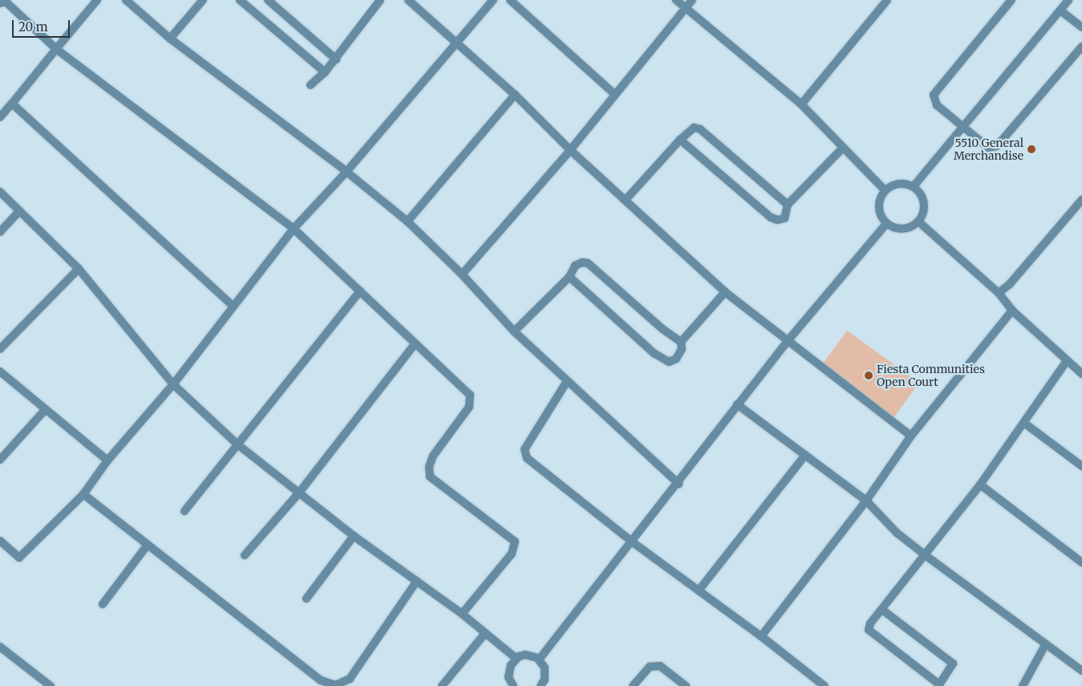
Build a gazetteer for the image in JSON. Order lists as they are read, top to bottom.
{
  "places": ["5510 General Merchandise", "Fiesta Communities Open Court"],
  "scale_bar": "20 m"
}
